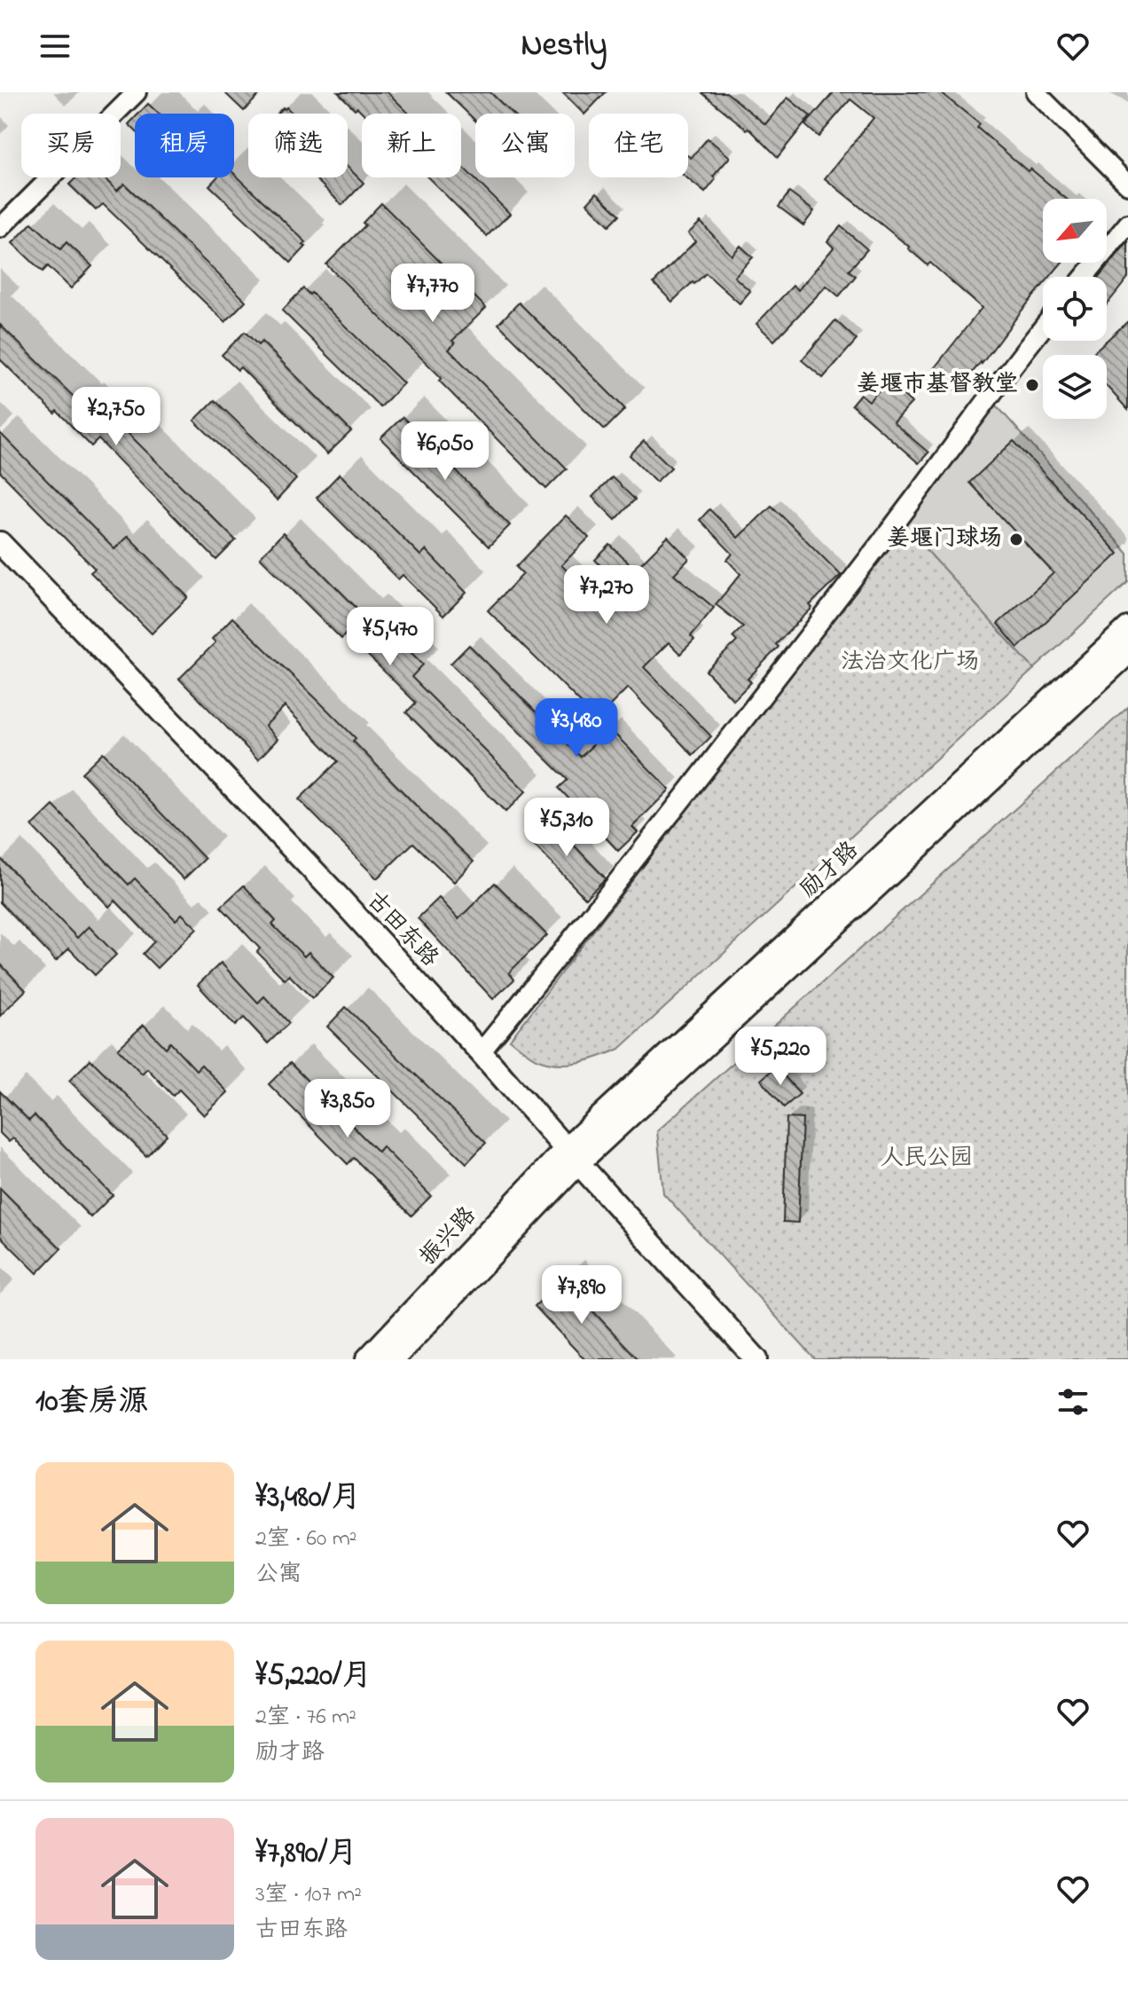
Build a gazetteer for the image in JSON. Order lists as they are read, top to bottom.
{
  "streets": {
    "street": ["励才路", "古田东路", "振兴路"]
  },
  "crossings": [
    ["励才路", "古田东路"],
    ["励才路", "振兴路"],
    ["古田东路", "振兴路"]
  ],
  "parks": ["法治文化广场", "人民公园"],
  "places": ["姜堰市基督教堂", "姜堰门球场"],
  "north": "bottom left",
  "page": {
    "header": "Nestly",
    "chip": [
      "买房",
      "租房",
      "筛选",
      "新上",
      "公寓",
      "住宅"
    ],
    "price": [
      "¥7,770",
      "¥2,750",
      "¥6,050",
      "¥7,270",
      "¥5,470",
      "¥3,480",
      "¥5,310",
      "¥5,220",
      "¥3,850",
      "¥7,890"
    ],
    "heading": "10套房源",
    "list": [
      {
        "name": "¥3,480/月",
        "note": "2室 · 60 m² · 公寓"
      },
      {
        "name": "¥5,220/月",
        "note": "2室 · 76 m² · 励才路"
      },
      {
        "name": "¥7,890/月",
        "note": "3室 · 107 m² · 古田东路"
      }
    ]
  }
}
